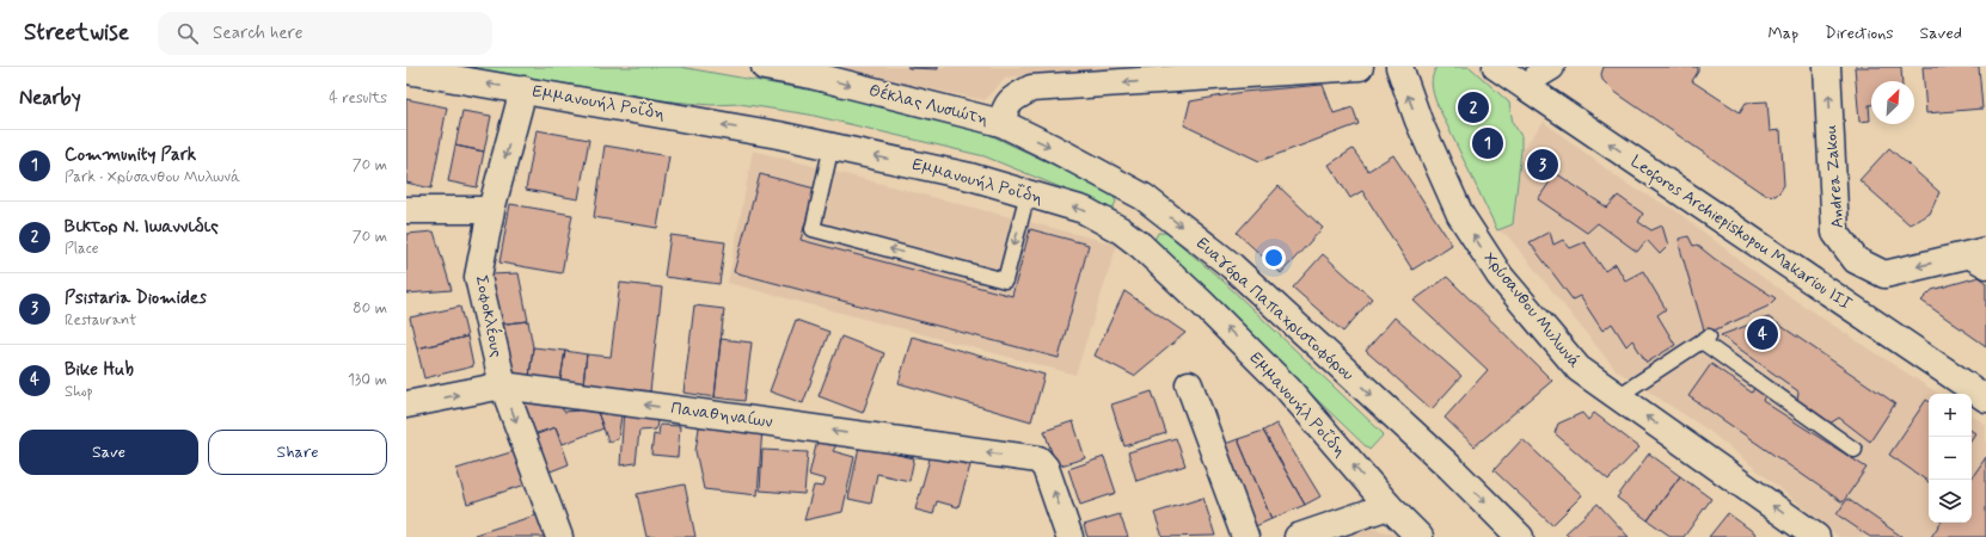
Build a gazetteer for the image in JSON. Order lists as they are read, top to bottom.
{
  "streets": {
    "street": [
      "Εμμανουήλ Ροΐδη",
      "Θέκλας Λυσιώτη",
      "Andrea Zakou",
      "Leoforos Archiepiskopou Makariou III",
      "Ευαγόρα Παπαχριστοφόρου",
      "Χρύσανθου Μυλωνά",
      "Σοφοκλέους",
      "Παναθηναίων"
    ]
  },
  "crossings": [
    ["Εμμανουήλ Ροΐδη", "Σοφοκλέους"],
    ["Θέκλας Λυσιώτη", "Ευαγόρα Παπαχριστοφόρου"],
    ["Σοφοκλέους", "Παναθηναίων"]
  ],
  "one_way": [
    "Εμμανουήλ Ροΐδη",
    "Ευαγόρα Παπαχριστοφόρου",
    "Χρύσανθου Μυλωνά",
    "Σοφοκλέους"
  ],
  "north": "top right",
  "page": {
    "header": "Streetwise",
    "search": "Search here",
    "nav": ["Map", "Directions", "Saved"],
    "heading": ["Nearby", "4 results"],
    "pins": [
      "2",
      "1",
      "3",
      "4"
    ],
    "list": [
      {
        "mark": "1",
        "name": "Community Park",
        "note": "Park · Χρύσανθου Μυλωνά",
        "value": "70 m"
      },
      {
        "mark": "2",
        "name": "Βικτορ Ν. Ιωαννιδις",
        "note": "Place",
        "value": "70 m"
      },
      {
        "mark": "3",
        "name": "Psistaria Diomides",
        "note": "Restaurant",
        "value": "80 m"
      },
      {
        "mark": "4",
        "name": "Bike Hub",
        "note": "Shop",
        "value": "130 m"
      }
    ],
    "map_buttons": ["+", "−"],
    "buttons": ["Save", "Share"]
  }
}
